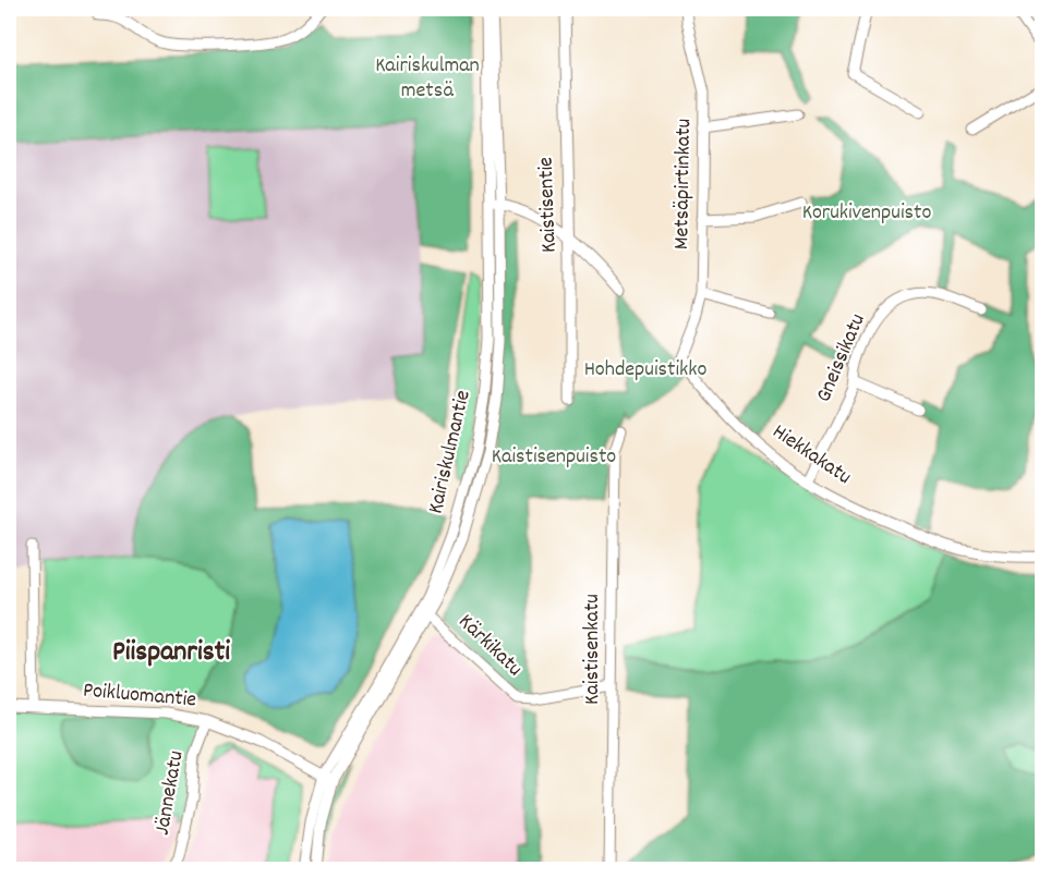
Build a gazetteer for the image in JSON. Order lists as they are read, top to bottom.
{
  "streets": {
    "street": [
      "Metsäpirtinkatu",
      "Kaistisentie",
      "Gneissikatu",
      "Kairiskulmantie",
      "Hiekkakatu",
      "Kärkikatu",
      "Kaistisenkatu",
      "Poikluomantie",
      "Jännekatu"
    ]
  },
  "crossings": [
    ["Metsäpirtinkatu", "Hiekkakatu"],
    ["Gneissikatu", "Hiekkakatu"],
    ["Kairiskulmantie", "Kärkikatu"],
    ["Kairiskulmantie", "Poikluomantie"],
    ["Kärkikatu", "Kaistisenkatu"],
    ["Poikluomantie", "Jännekatu"]
  ],
  "districts": ["Piispanristi"],
  "parks": [
    "Kairiskulman metsä",
    "Korukivenpuisto",
    "Hohdepuistikko",
    "Kaistisenpuisto"
  ]
}
